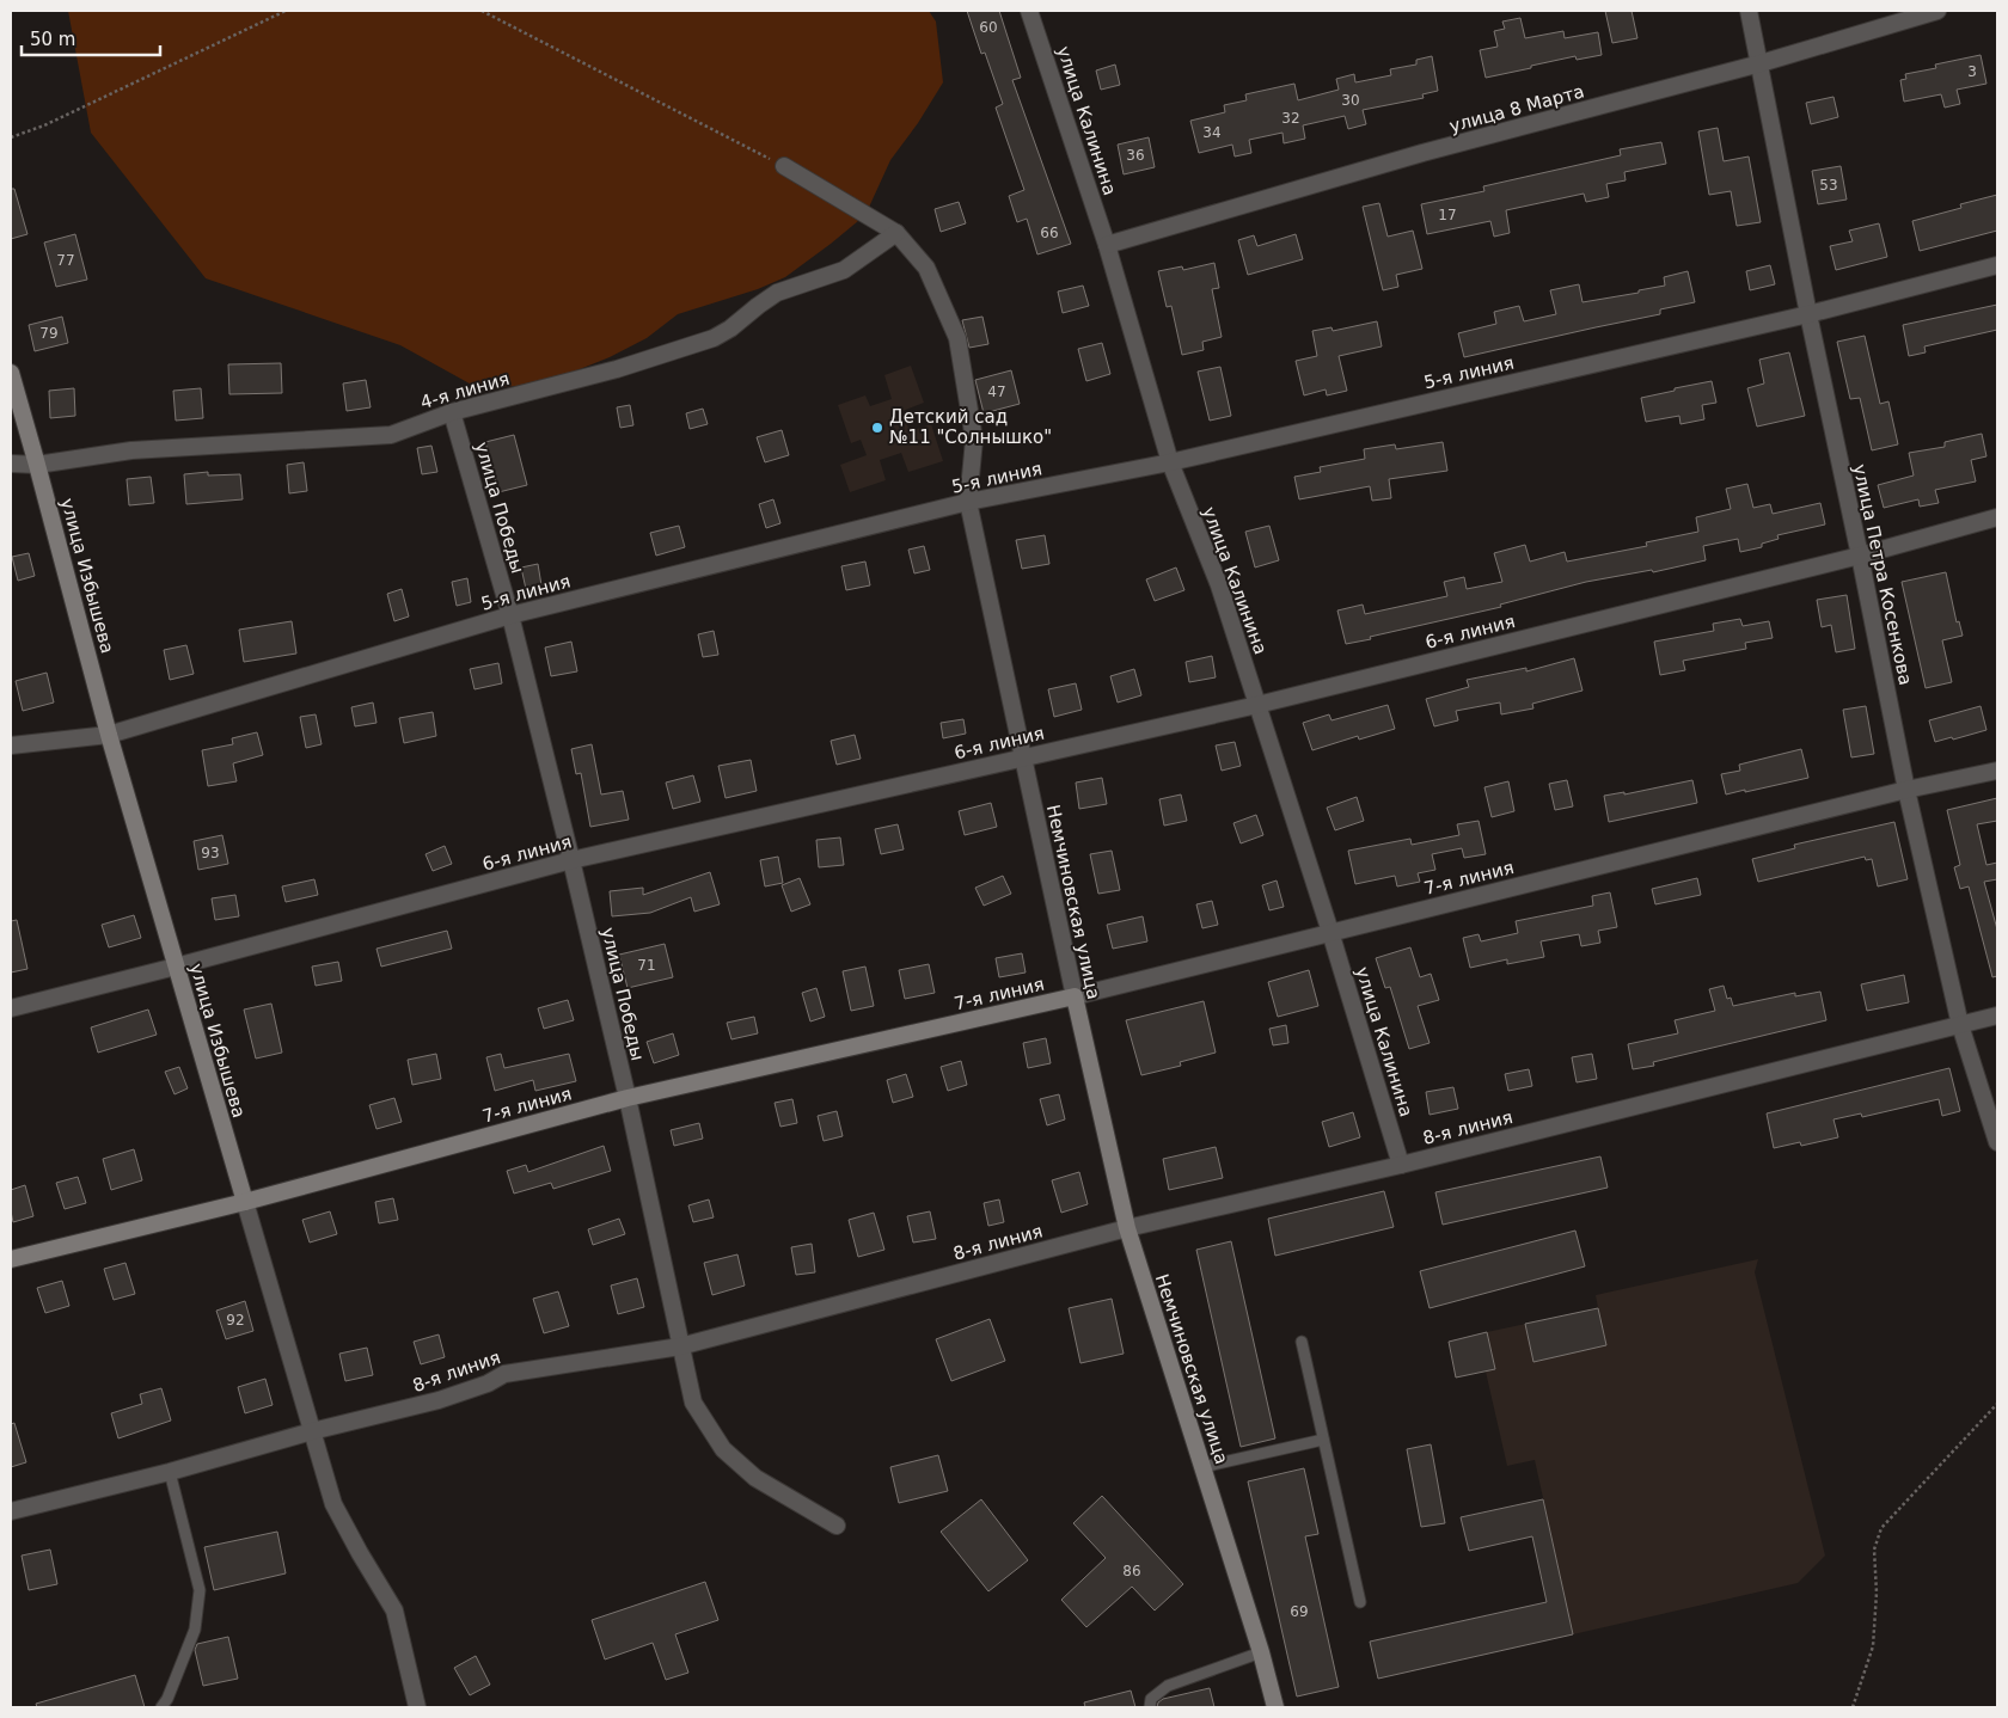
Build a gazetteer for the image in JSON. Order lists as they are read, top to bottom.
{
  "streets": {
    "main road": ["улица Избышева", "7-я линия", "Немчиновская улица"],
    "street": [
      "улица 8 Марта",
      "улица Калинина",
      "5-я линия",
      "4-я линия",
      "улица Победы",
      "улица Петра Косенкова",
      "6-я линия",
      "8-я линия"
    ]
  },
  "crossings": [
    ["улица 8 Марта", "улица Калинина"],
    ["улица 8 Марта", "улица Петра Косенкова"],
    ["улица Калинина", "5-я линия"],
    ["улица Калинина", "6-я линия"],
    ["улица Калинина", "7-я линия"],
    ["улица Калинина", "8-я линия"],
    ["5-я линия", "улица Победы"],
    ["5-я линия", "улица Петра Косенкова"],
    ["5-я линия", "улица Избышева"],
    ["5-я линия", "Немчиновская улица"],
    ["4-я линия", "улица Победы"],
    ["4-я линия", "улица Избышева"],
    ["4-я линия", "Немчиновская улица"],
    ["улица Победы", "6-я линия"],
    ["улица Победы", "7-я линия"],
    ["улица Победы", "8-я линия"],
    ["улица Петра Косенкова", "6-я линия"],
    ["улица Петра Косенкова", "7-я линия"],
    ["улица Петра Косенкова", "8-я линия"],
    ["улица Избышева", "6-я линия"],
    ["улица Избышева", "7-я линия"],
    ["улица Избышева", "8-я линия"],
    ["6-я линия", "Немчиновская улица"],
    ["7-я линия", "Немчиновская улица"],
    ["Немчиновская улица", "8-я линия"]
  ],
  "places": ["Детский сад №11 \"Солнышко\""],
  "house_numbers": [
    "60",
    "3",
    "30",
    "32",
    "34",
    "36",
    "53",
    "17",
    "66",
    "77",
    "79",
    "47",
    "93",
    "71",
    "92",
    "86",
    "69"
  ],
  "scale_bar": "50 m"
}
